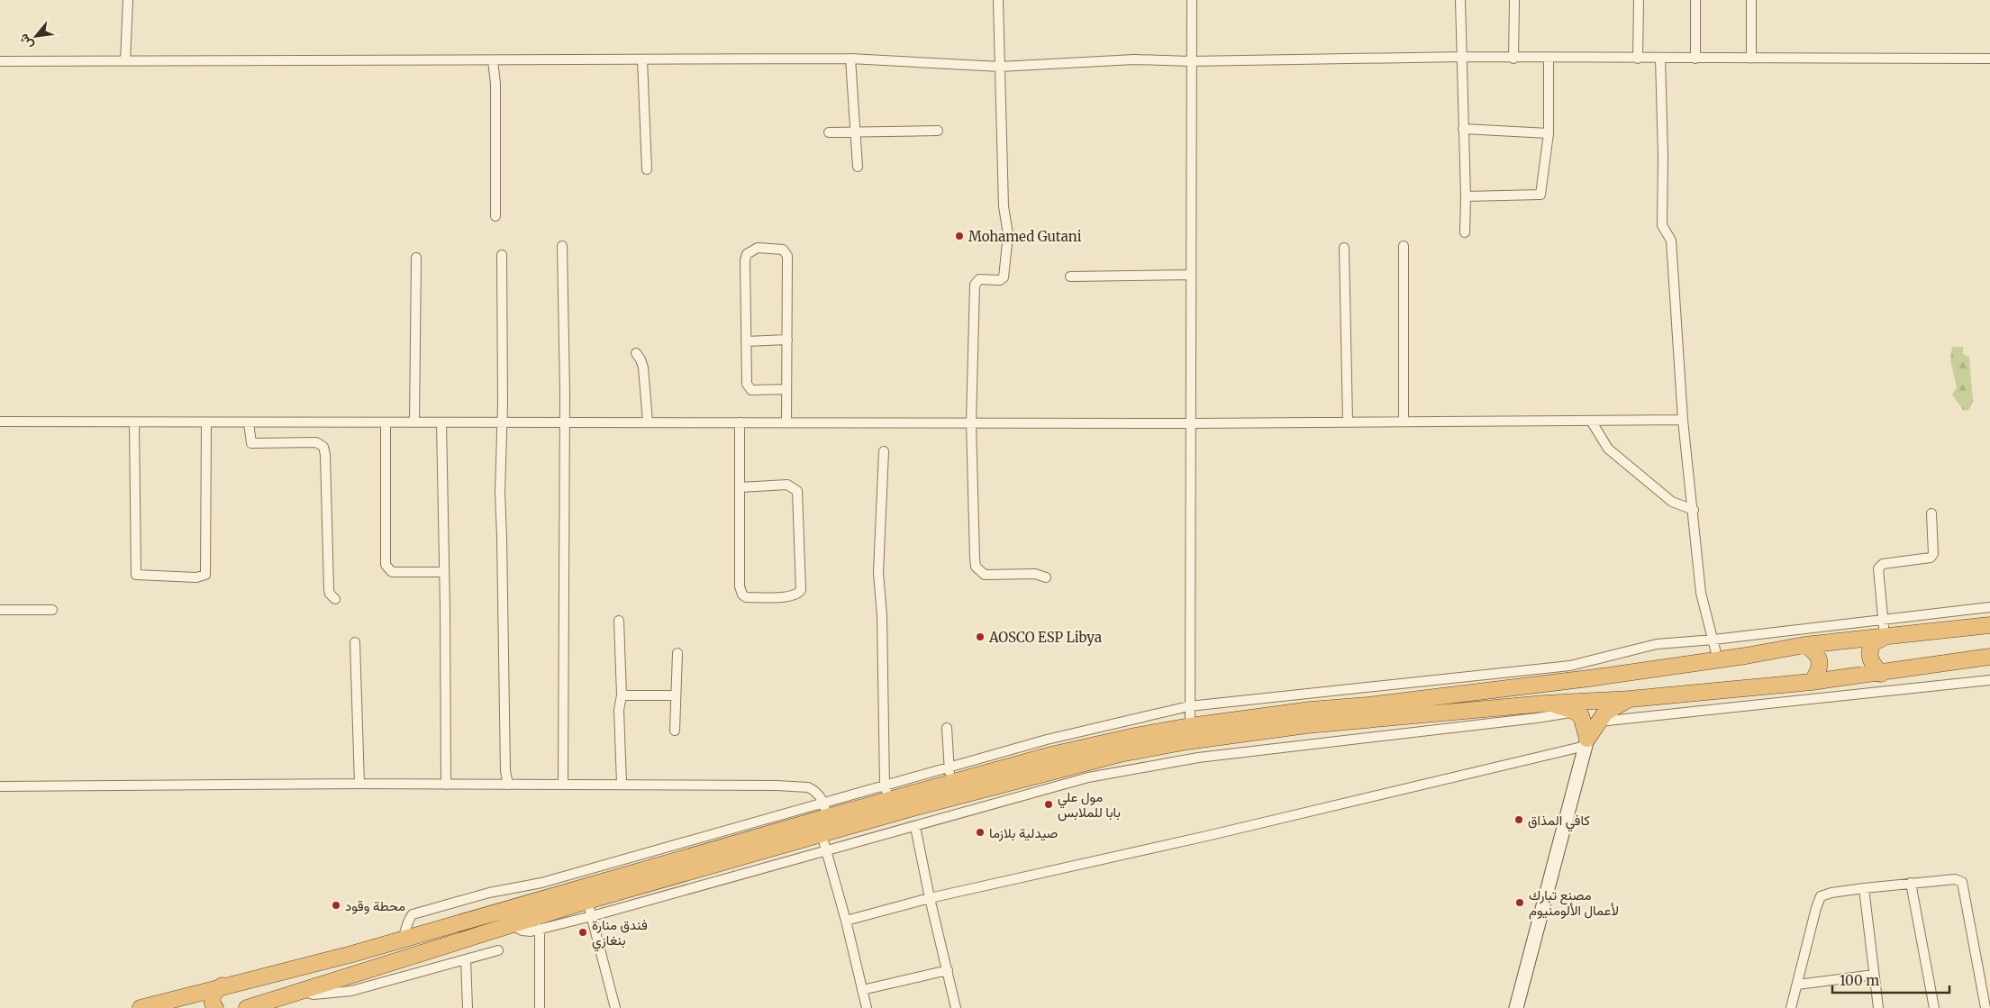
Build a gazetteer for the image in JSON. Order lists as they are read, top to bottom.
{
  "places": [
    "Mohamed Gutani",
    "AOSCO ESP Libya",
    "مول علي بابا للملابس",
    "كافي المذاق",
    "صيدلية بلازما",
    "مصنع تبارك لأعمال الألومنيوم",
    "محطة وقود",
    "فندق منارة بنغازي"
  ],
  "scale_bar": "100 m",
  "north": "bottom left"
}
